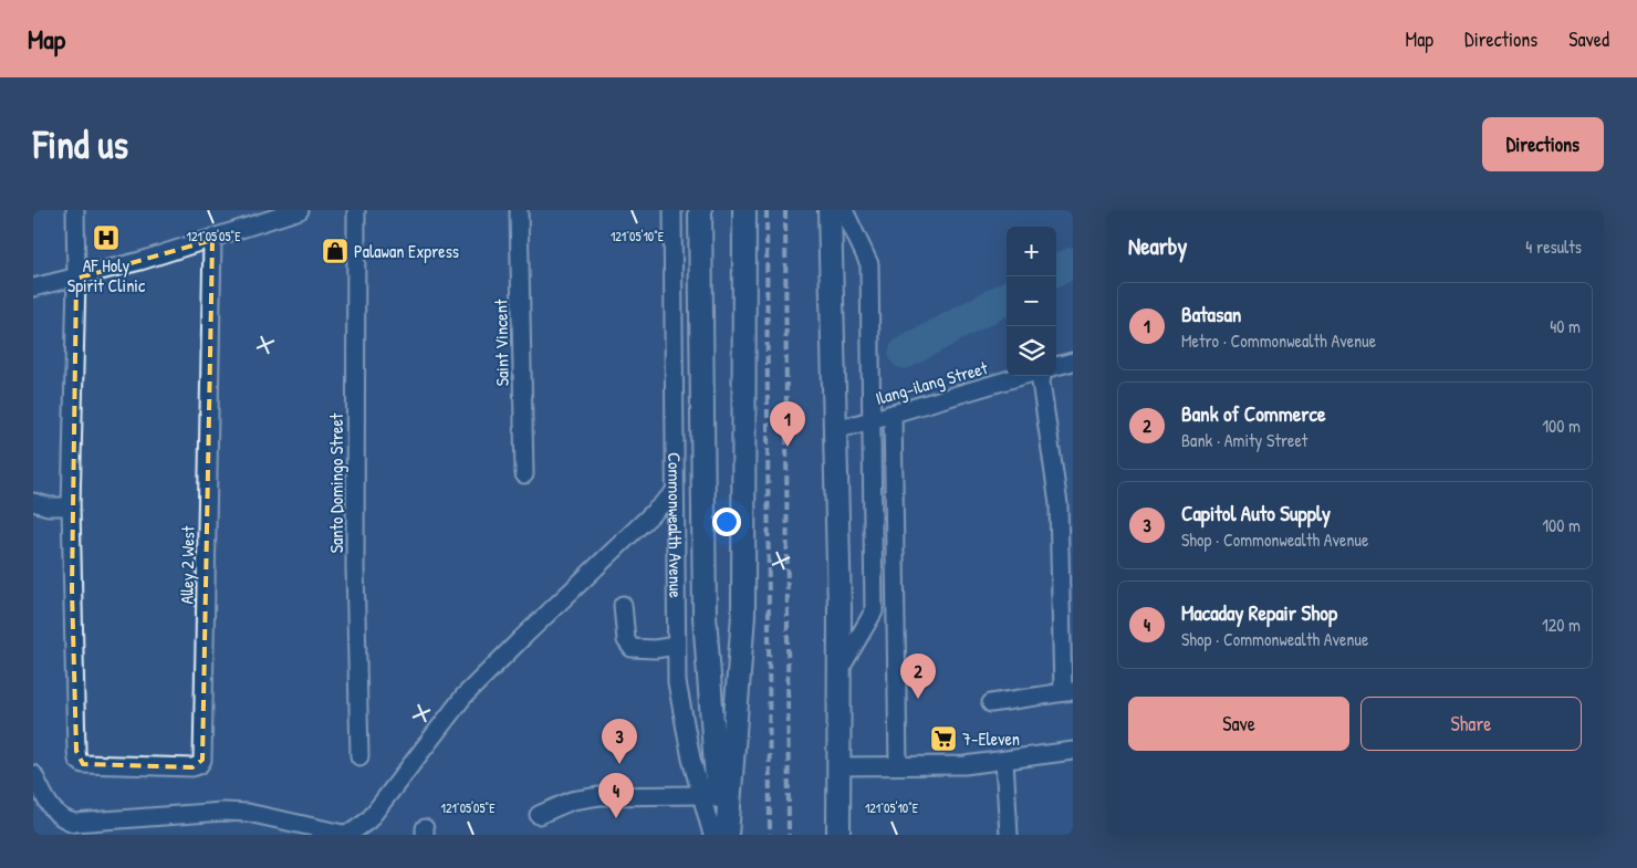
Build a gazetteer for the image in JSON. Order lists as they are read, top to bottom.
{
  "streets": {
    "street": [
      "Saint Vincent",
      "Ilang-ilang Street",
      "Santo Domingo Street",
      "Commonwealth Avenue",
      "Alley 2 West"
    ]
  },
  "places": {
    "hospital": ["AF Holy Spirit Clinic"],
    "shop": ["Palawan Express"],
    "supermarket": ["7-Eleven"]
  },
  "page": {
    "header": "Map",
    "nav": ["Map", "Directions", "Saved"],
    "buttons": [
      "Directions",
      ["Save", "Share"]
    ],
    "title": "Find us",
    "heading": ["Nearby", "4 results"],
    "map_buttons": ["+", "−"],
    "list": [
      {
        "mark": "1",
        "name": "Batasan",
        "note": "Metro · Commonwealth Avenue",
        "value": "40 m"
      },
      {
        "mark": "2",
        "name": "Bank of Commerce",
        "note": "Bank · Amity Street",
        "value": "100 m"
      },
      {
        "mark": "3",
        "name": "Capitol Auto Supply",
        "note": "Shop · Commonwealth Avenue",
        "value": "100 m"
      },
      {
        "mark": "4",
        "name": "Macaday Repair Shop",
        "note": "Shop · Commonwealth Avenue",
        "value": "120 m"
      }
    ],
    "pins": [
      "1",
      "2",
      "3",
      "4"
    ]
  },
  "coordinates": ["121°05'05\"E", "121°05'10\"E"]
}
